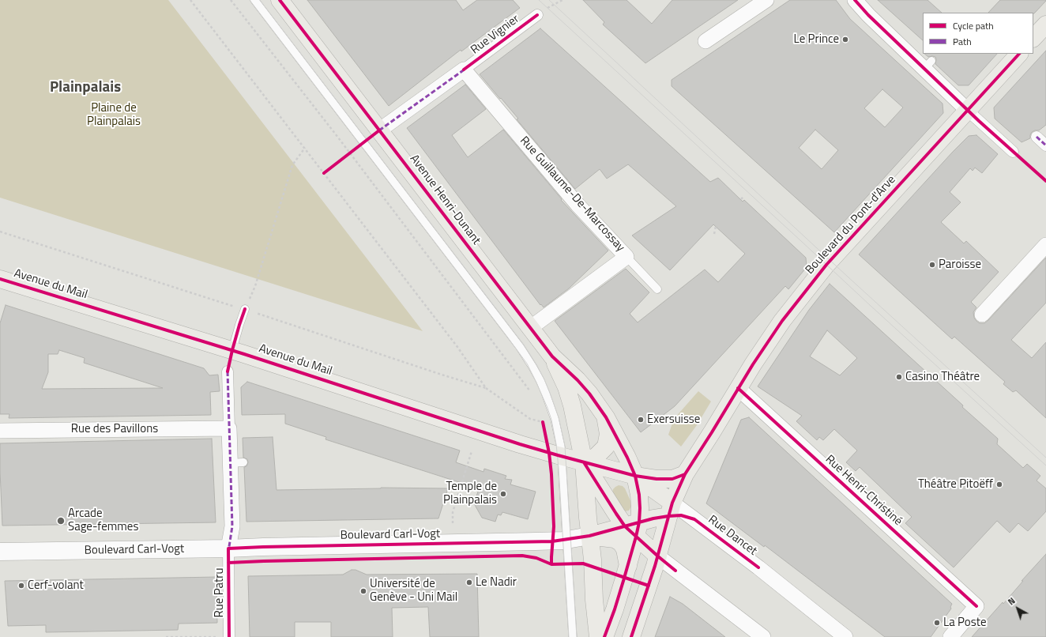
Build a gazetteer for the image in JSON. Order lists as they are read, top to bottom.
{
  "streets": {
    "main road": ["Avenue Henri-Dunant", "Boulevard du Pont-d'Arve", "Avenue du Mail"],
    "street": [
      "Rue Vignier",
      "Rue Guillaume-De-Marcossay",
      "Rue des Pavillons",
      "Rue Henri-Christiné",
      "Boulevard Carl-Vogt",
      "Rue Dancet",
      "Rue Patru"
    ]
  },
  "crossings": [
    ["Rue Vignier", "Rue Guillaume-De-Marcossay"],
    ["Rue Vignier", "Avenue Henri-Dunant"],
    ["Rue Guillaume-De-Marcossay", "Avenue Henri-Dunant"],
    ["Avenue Henri-Dunant", "Avenue du Mail"],
    ["Boulevard du Pont-d'Arve", "Rue Henri-Christiné"],
    ["Boulevard du Pont-d'Arve", "Rue Dancet"],
    ["Rue des Pavillons", "Rue Patru"],
    ["Boulevard Carl-Vogt", "Rue Patru"]
  ],
  "districts": ["Plainpalais"],
  "parks": ["Plaine de Plainpalais"],
  "places": [
    "Le Prince",
    "Paroisse",
    "Casino Théâtre",
    "Exersuisse",
    "Théâtre Pitoëff",
    "Temple de Plainpalais",
    "Arcade Sage-femmes",
    "Le Nadir",
    "Cerf-volant",
    "Université de Genève - Uni Mail",
    "La Poste"
  ],
  "legend": ["Cycle path", "Path"],
  "north": "top left"
}
